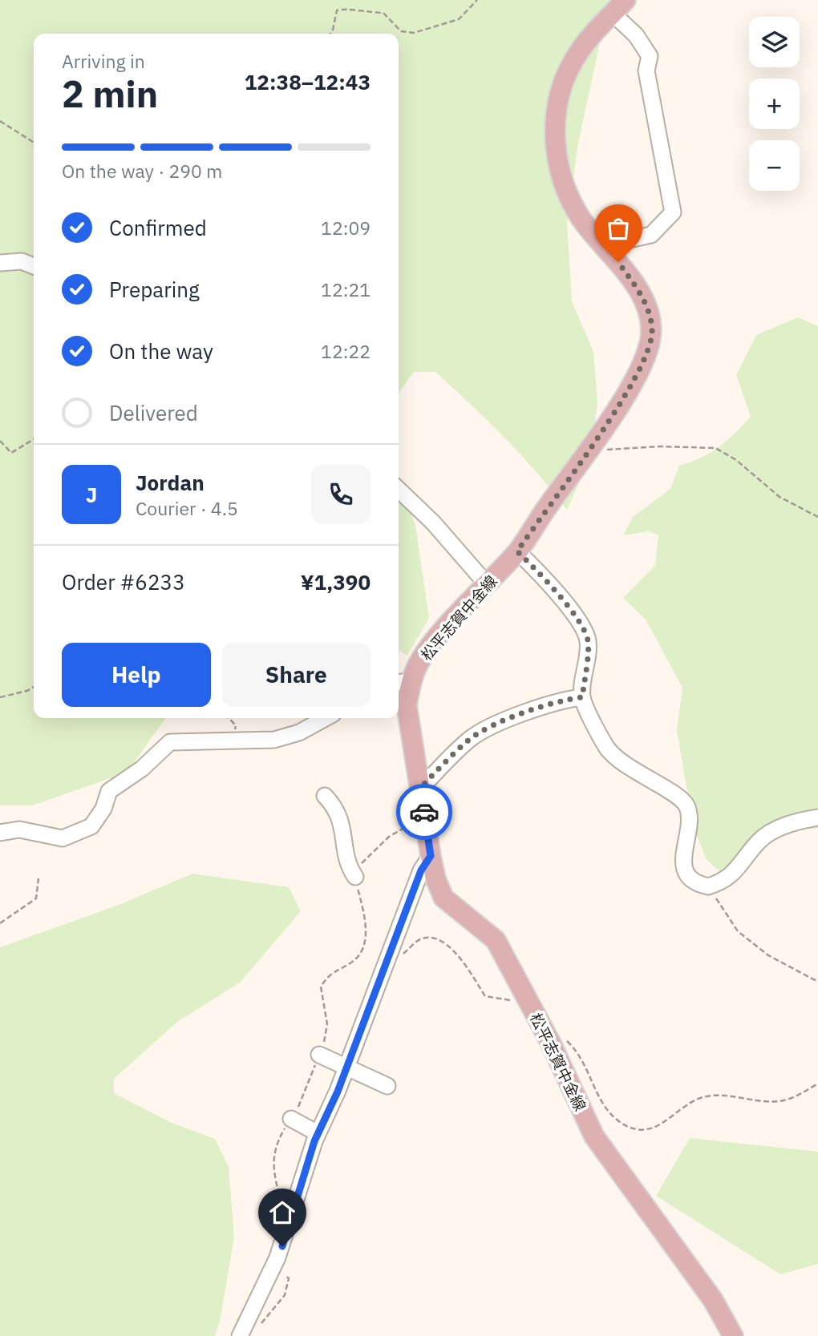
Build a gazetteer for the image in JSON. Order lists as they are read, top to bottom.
{
  "streets": {
    "main road": ["松平志賀中金線"]
  },
  "page": {
    "map_buttons": ["+", "−"],
    "heading": ["2 min", "Arriving in", "12:38–12:43"],
    "panel": [
      "Jordan",
      "Courier · 4.5",
      "Order #6233",
      "¥1,390"
    ],
    "bar": "On the way · 290 m",
    "list": [
      ["Confirmed", "12:09"],
      ["Preparing", "12:21"],
      ["On the way", "12:22"],
      "Delivered"
    ],
    "round": "J",
    "buttons": ["Help", "Share"]
  }
}
